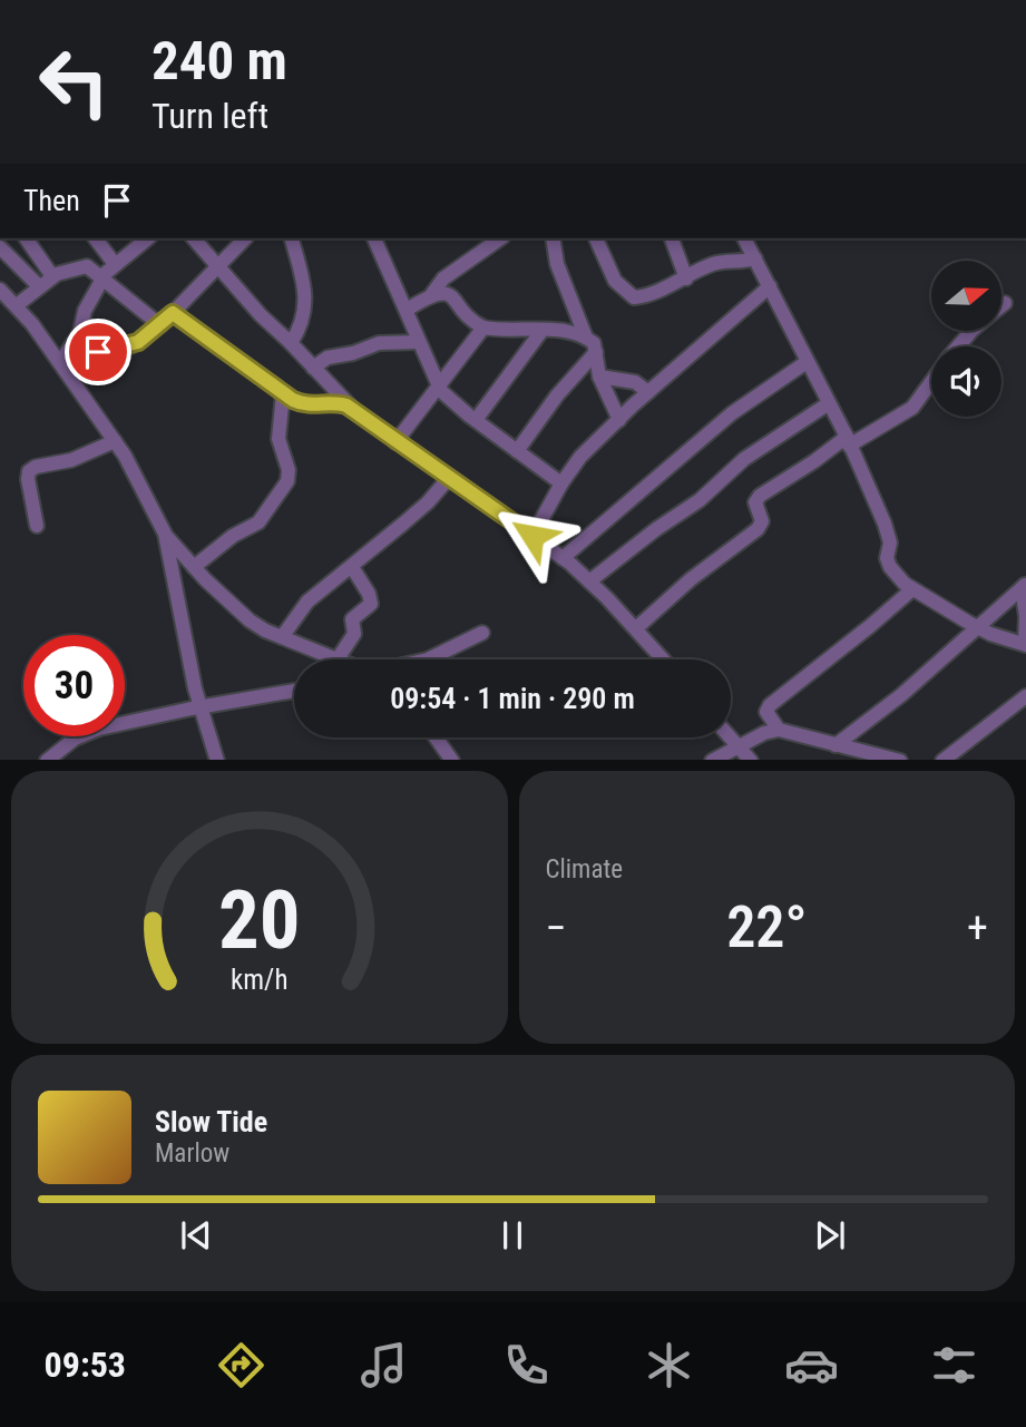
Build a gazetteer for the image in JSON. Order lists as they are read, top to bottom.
{
  "north": "right",
  "page": {
    "turn": ["240 m", "Turn left"],
    "then": "Then",
    "limit": "30",
    "trip": "09:54 · 1 min · 290 m",
    "tile": "Climate",
    "heat": ["−", "22°", "+"],
    "song": ["Slow Tide", "Marlow"],
    "tabs": "09:53",
    "gauge": ["20", "km/h"]
  }
}
